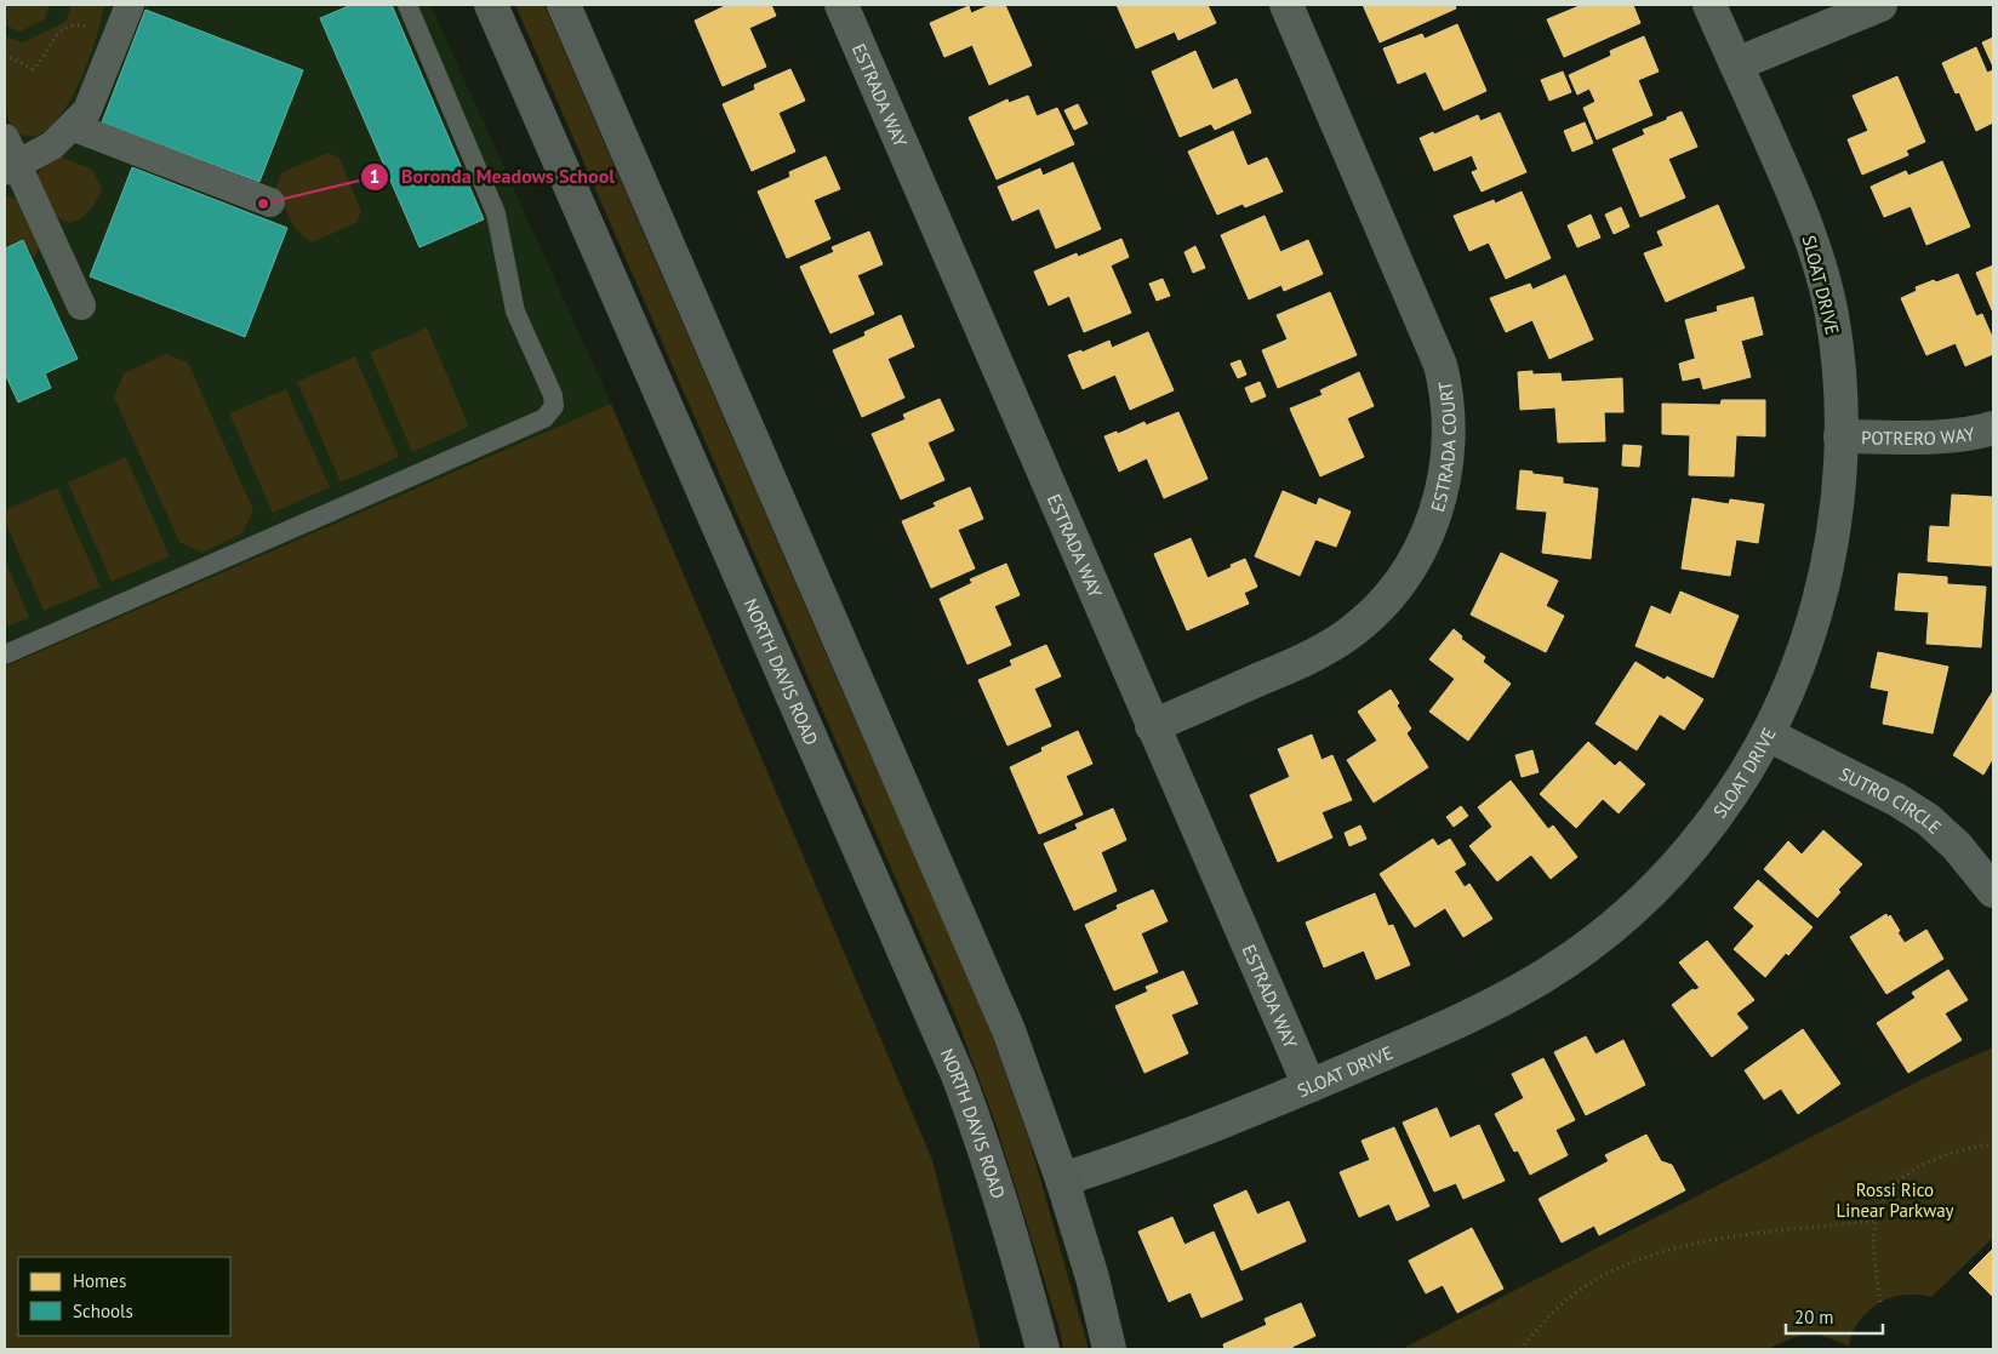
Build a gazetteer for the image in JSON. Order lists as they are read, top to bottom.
{
  "streets": {
    "highway": ["NORTH DAVIS ROAD"],
    "street": [
      "ESTRADA WAY",
      "SLOAT DRIVE",
      "POTRERO WAY",
      "ESTRADA COURT",
      "SUTRO CIRCLE"
    ]
  },
  "crossings": [
    ["ESTRADA WAY", "SLOAT DRIVE"],
    ["ESTRADA WAY", "ESTRADA COURT"],
    ["SLOAT DRIVE", "POTRERO WAY"],
    ["SLOAT DRIVE", "SUTRO CIRCLE"]
  ],
  "parks": ["Rossi Rico Linear Parkway"],
  "places": ["Boronda Meadows School"],
  "legend": ["Homes", "Schools"],
  "scale_bar": "20 m"
}
